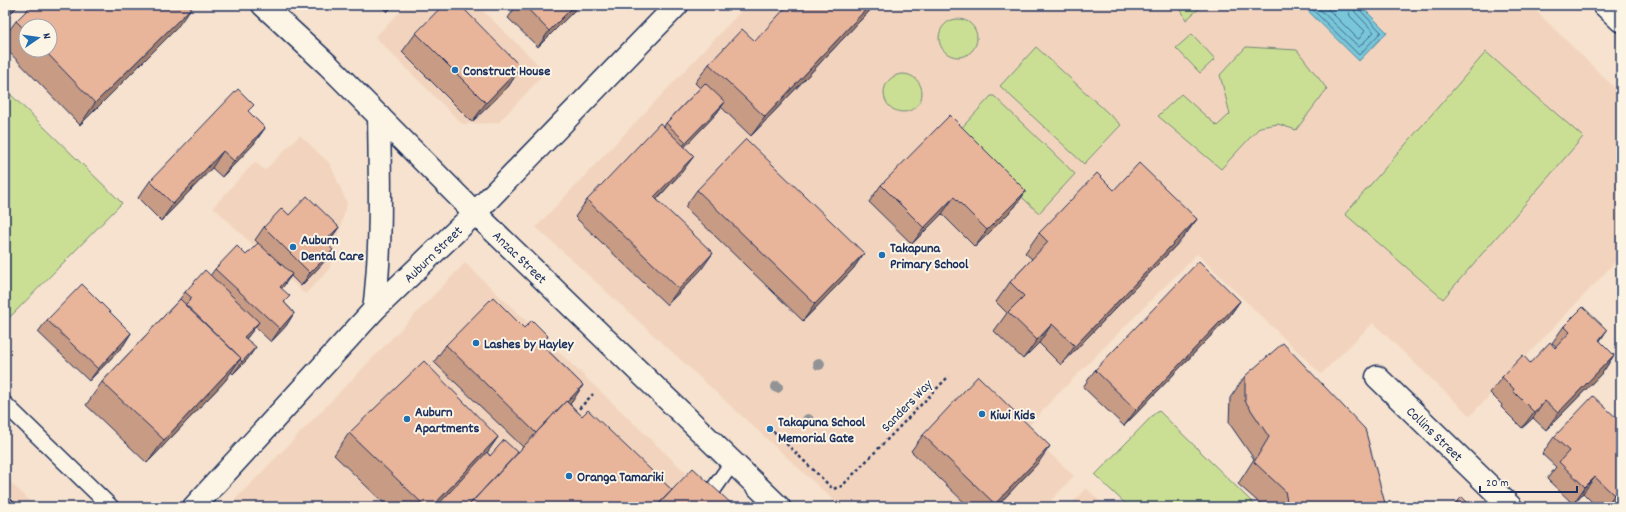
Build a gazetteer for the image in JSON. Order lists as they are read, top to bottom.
{
  "streets": {
    "main road": ["Auburn Street", "Anzac Street", "Collins Street"],
    "path": ["Sanders Way"]
  },
  "crossings": [
    ["Auburn Street", "Anzac Street"]
  ],
  "places": [
    "Construct House",
    "Auburn Dental Care",
    "Takapuna Primary School",
    "Lashes by Hayley",
    "Kiwi Kids",
    "Auburn Apartments",
    "Takapuna School Memorial Gate",
    "Oranga Tamariki"
  ],
  "scale_bar": "20 m",
  "north": "right"
}
